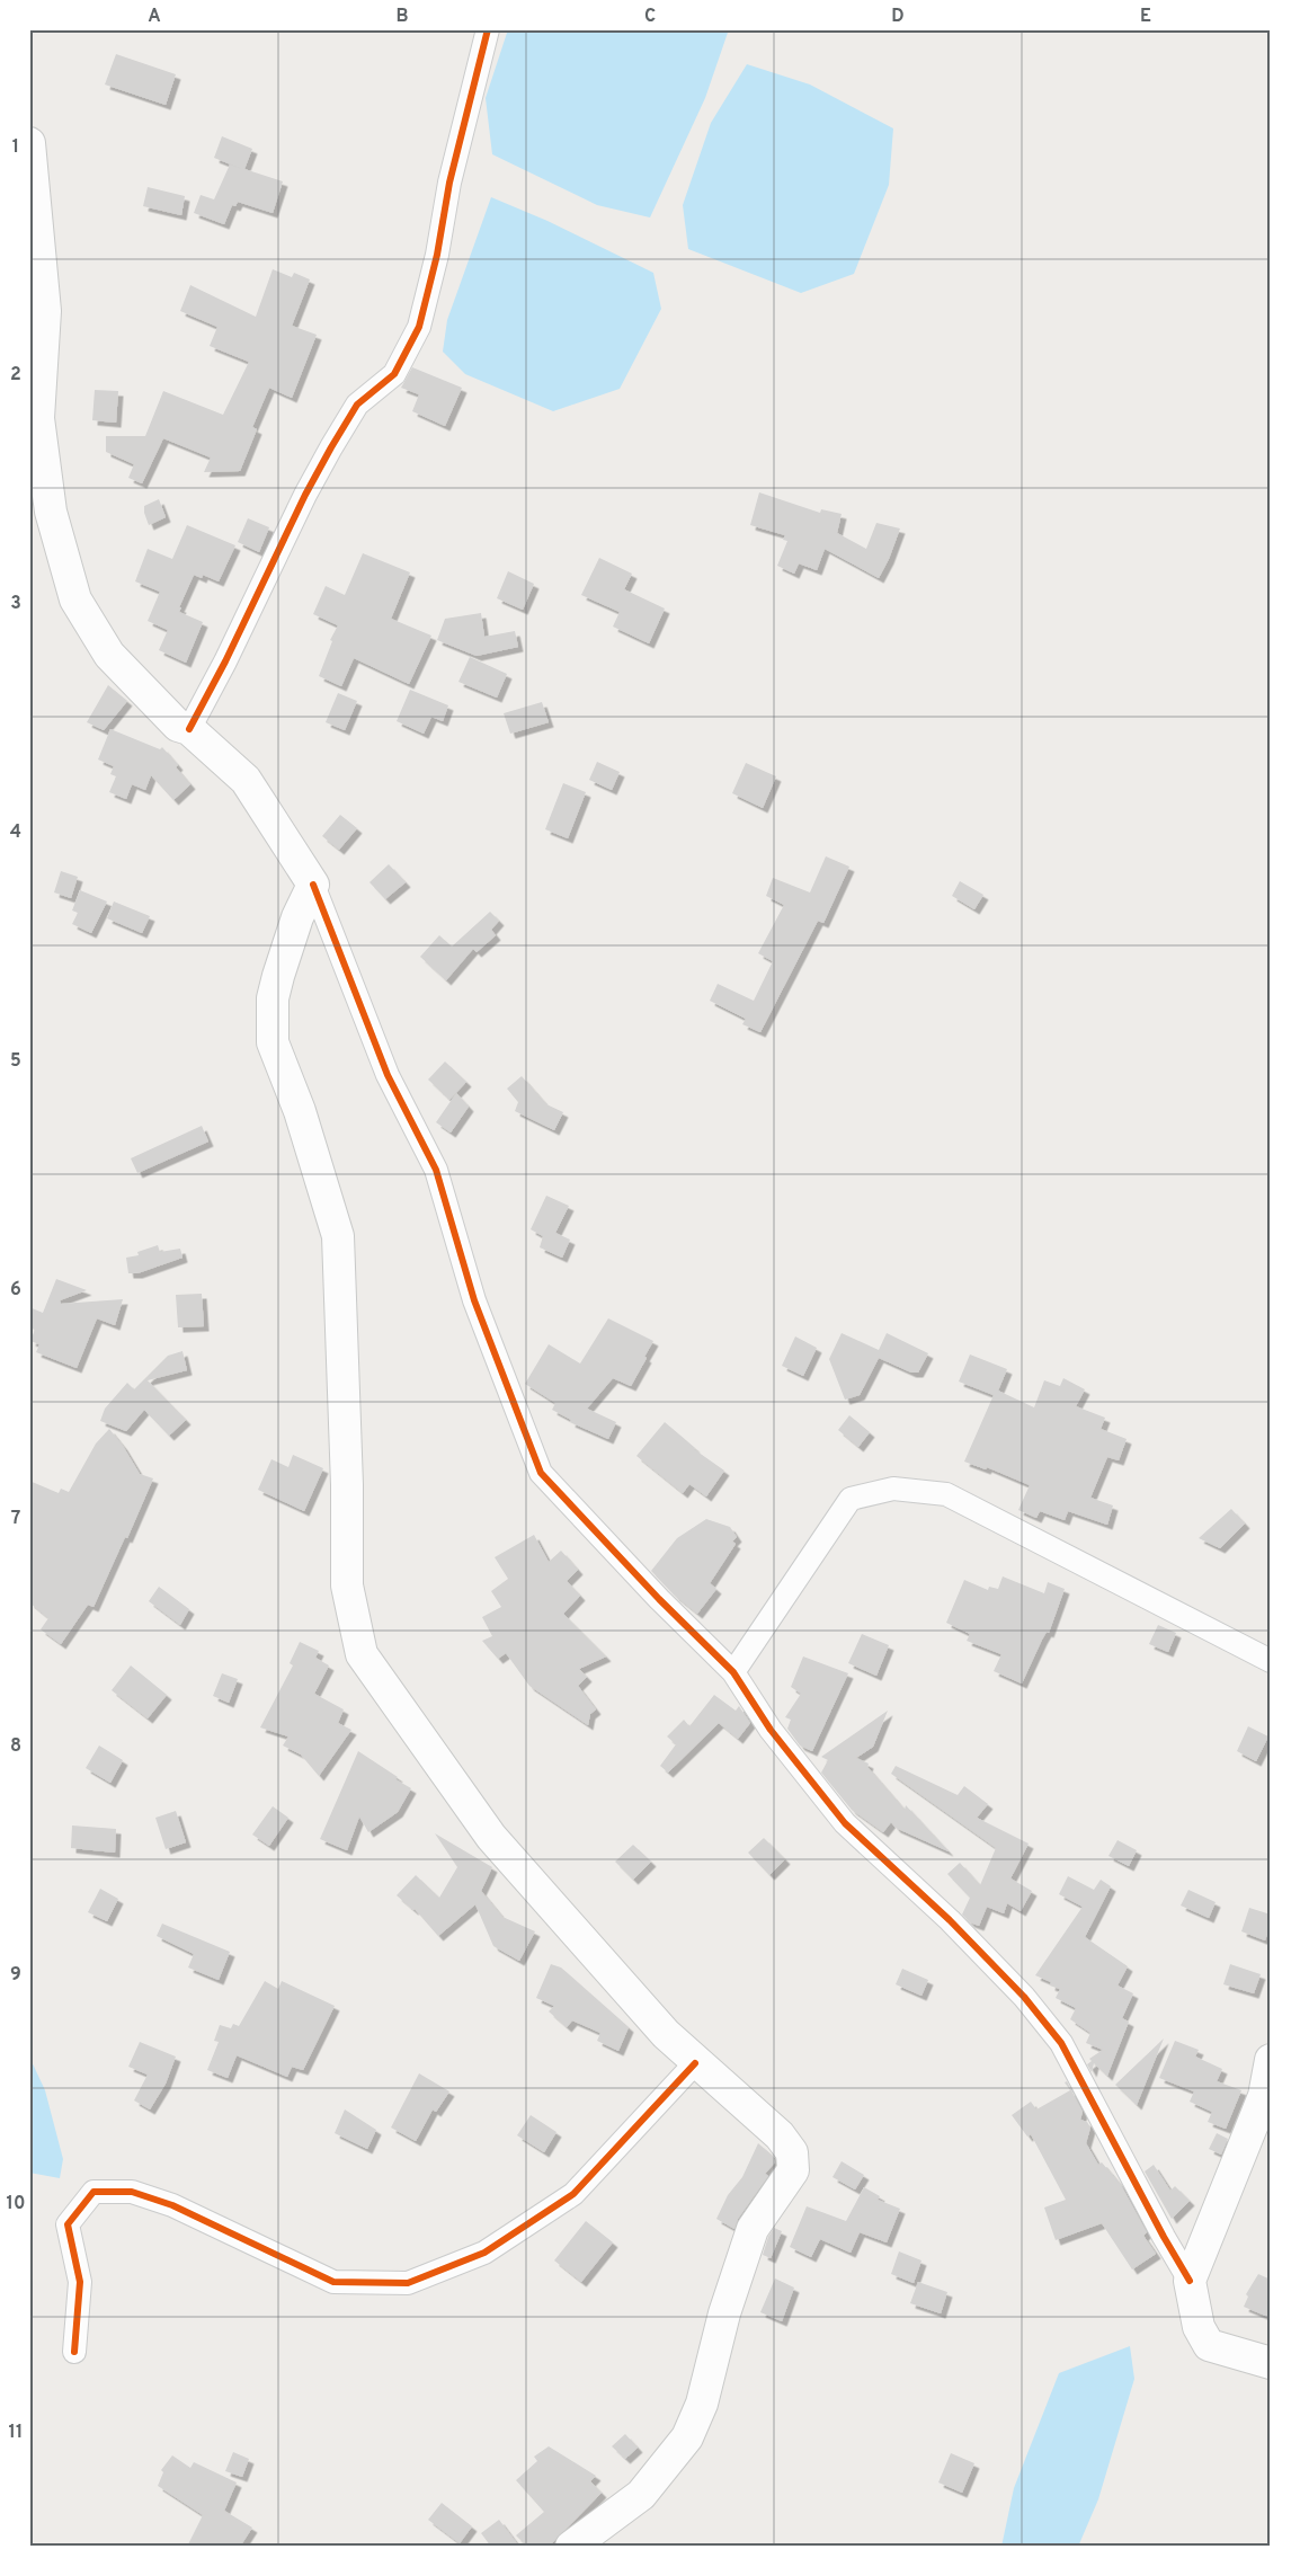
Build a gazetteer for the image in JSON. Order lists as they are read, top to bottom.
{
  "grid": {
    "columns": [
      "A",
      "B",
      "C",
      "D",
      "E"
    ],
    "rows": [
      "1",
      "2",
      "3",
      "4",
      "5",
      "6",
      "7",
      "8",
      "9",
      "10",
      "11"
    ]
  }
}
